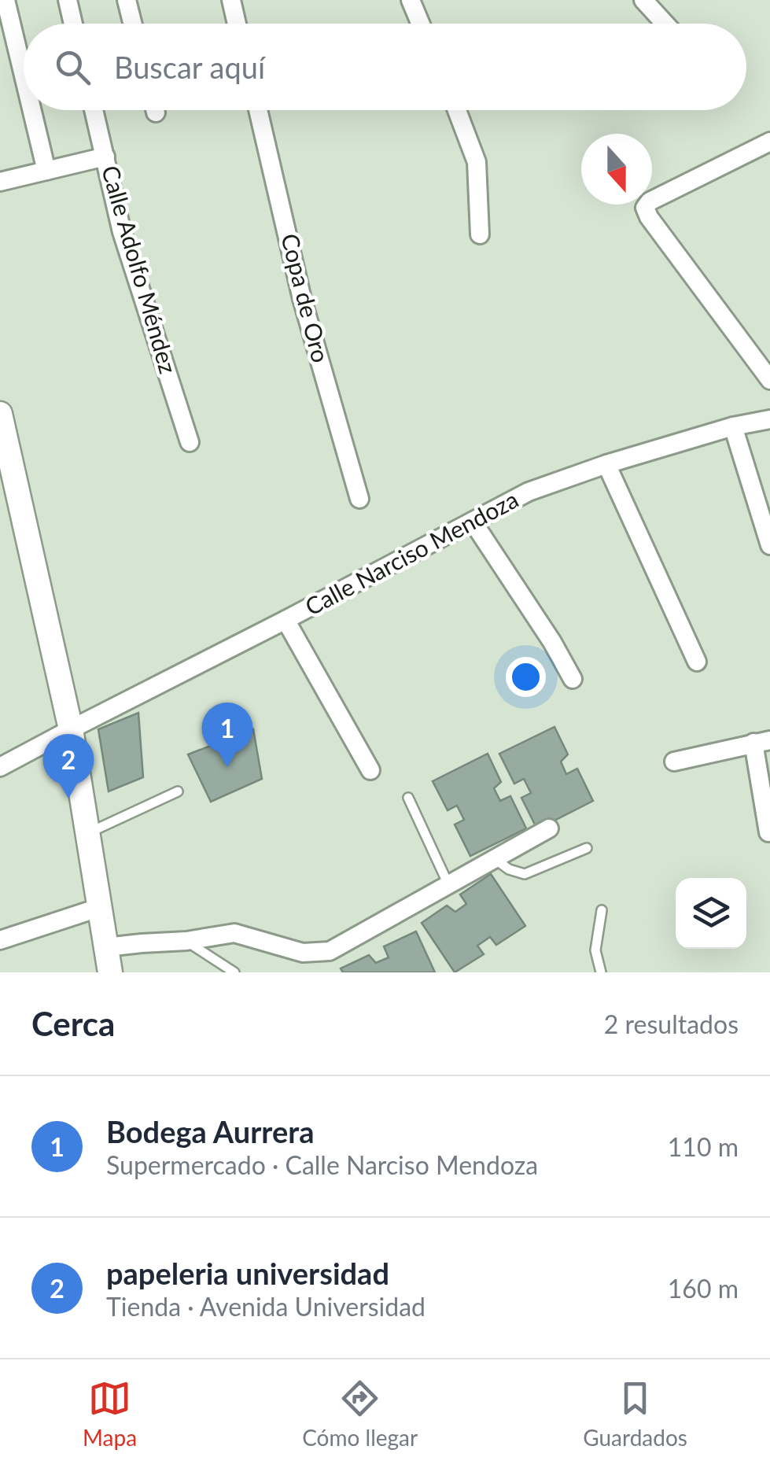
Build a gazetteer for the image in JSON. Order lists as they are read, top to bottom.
{
  "streets": {
    "street": ["Calle Adolfo Méndez", "Copa de Oro", "Calle Narciso Mendoza"]
  },
  "north": "bottom",
  "page": {
    "search": "Buscar aquí",
    "pins": ["1", "2"],
    "heading": ["Cerca", "2 resultados"],
    "list": [
      {
        "mark": "1",
        "name": "Bodega Aurrera",
        "note": "Supermercado · Calle Narciso Mendoza",
        "value": "110 m"
      },
      {
        "mark": "2",
        "name": "papeleria universidad",
        "note": "Tienda · Avenida Universidad",
        "value": "160 m"
      }
    ],
    "nav": ["Mapa", "Cómo llegar", "Guardados"]
  }
}
